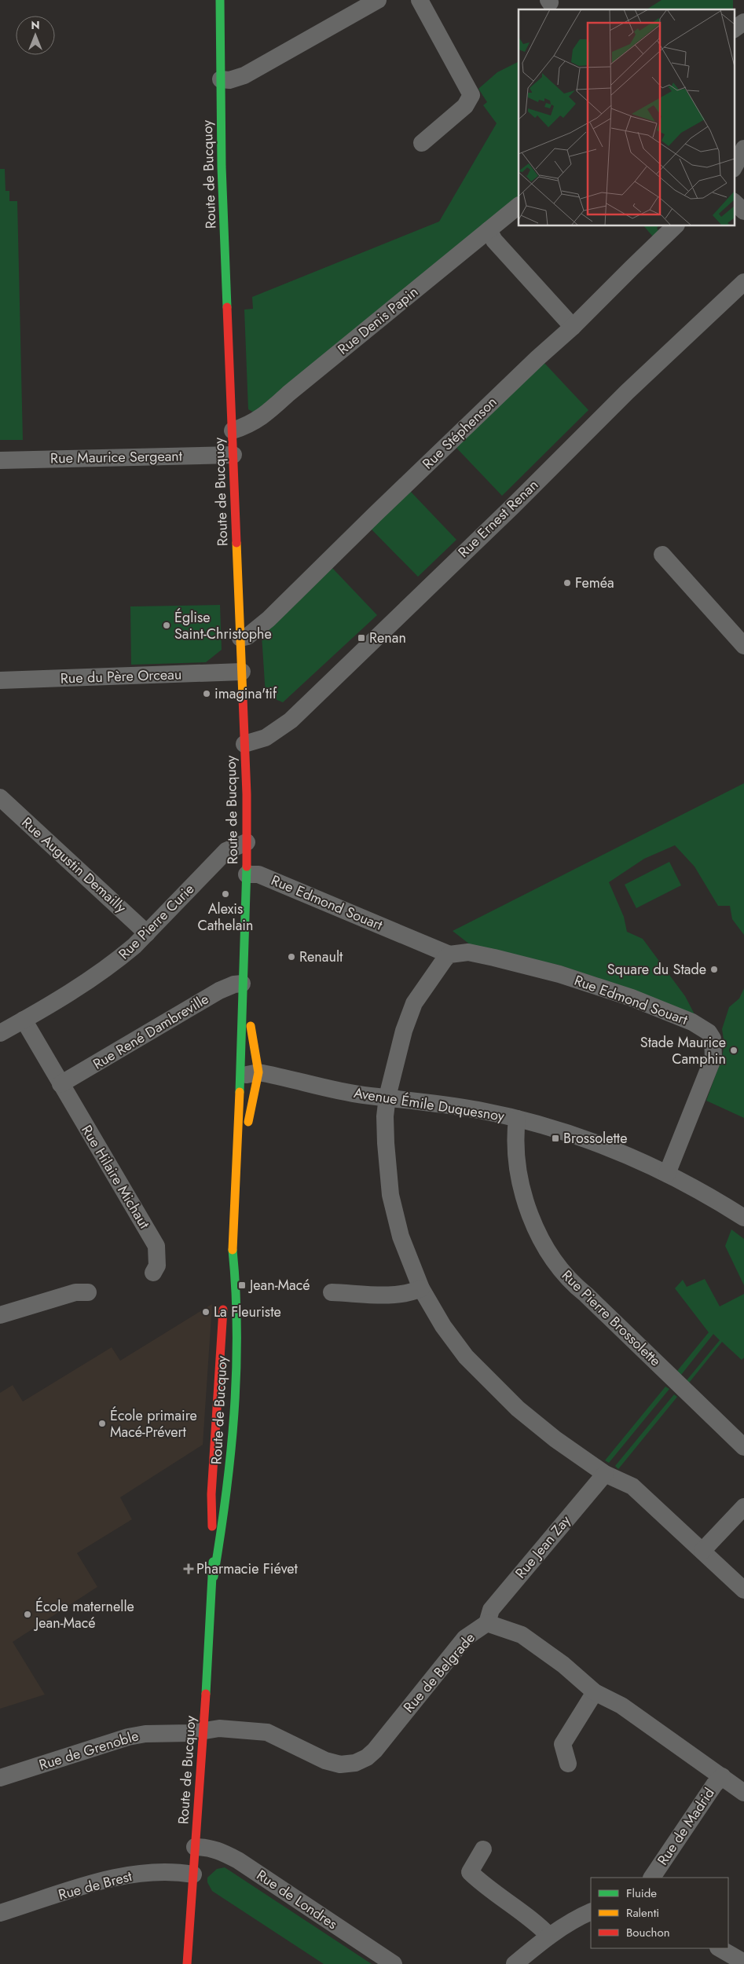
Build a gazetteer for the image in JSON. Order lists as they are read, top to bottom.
{
  "streets": {
    "main road": ["Route de Bucquoy"],
    "street": [
      "Rue Denis Papin",
      "Rue Stéphenson",
      "Rue Maurice Sergeant",
      "Rue Ernest Renan",
      "Rue du Père Orceau",
      "Rue Augustin Demailly",
      "Rue Edmond Souart",
      "Rue Pierre Curie",
      "Rue René Dambreville",
      "Avenue Émile Duquesnoy",
      "Rue Hilaire Michaut",
      "Rue Pierre Brossolette",
      "Rue Jean Zay",
      "Rue de Belgrade",
      "Rue de Grenoble",
      "Rue de Madrid",
      "Rue de Brest",
      "Rue de Londres"
    ]
  },
  "crossings": [
    ["Route de Bucquoy", "Rue Denis Papin"],
    ["Route de Bucquoy", "Rue Stéphenson"],
    ["Route de Bucquoy", "Rue Maurice Sergeant"],
    ["Route de Bucquoy", "Rue Ernest Renan"],
    ["Route de Bucquoy", "Rue du Père Orceau"],
    ["Route de Bucquoy", "Rue Edmond Souart"],
    ["Route de Bucquoy", "Rue Pierre Curie"],
    ["Route de Bucquoy", "Rue René Dambreville"],
    ["Route de Bucquoy", "Avenue Émile Duquesnoy"],
    ["Route de Bucquoy", "Rue de Belgrade"],
    ["Route de Bucquoy", "Rue de Grenoble"],
    ["Route de Bucquoy", "Rue de Brest"],
    ["Route de Bucquoy", "Rue de Londres"],
    ["Rue Augustin Demailly", "Rue Pierre Curie"],
    ["Rue Edmond Souart", "Avenue Émile Duquesnoy"],
    ["Rue Pierre Curie", "Rue Hilaire Michaut"],
    ["Rue René Dambreville", "Rue Hilaire Michaut"],
    ["Avenue Émile Duquesnoy", "Rue Pierre Brossolette"],
    ["Rue Jean Zay", "Rue de Belgrade"],
    ["Rue de Belgrade", "Rue de Grenoble"],
    ["Rue de Belgrade", "Rue de Madrid"]
  ],
  "places": {
    "other": [
      "Feméa",
      "Église Saint-Christophe",
      "imagina'tif",
      "Alexis Cathelain",
      "Renault",
      "Square du Stade",
      "Stade Maurice Camphin",
      "La Fleuriste",
      "École primaire Macé-Prévert",
      "École maternelle Jean-Macé"
    ],
    "transit": ["Renan", "Brossolette", "Jean-Macé"],
    "health": ["Pharmacie Fiévet"]
  },
  "legend": ["Fluide", "Ralenti", "Bouchon"],
  "north": "top"
}
